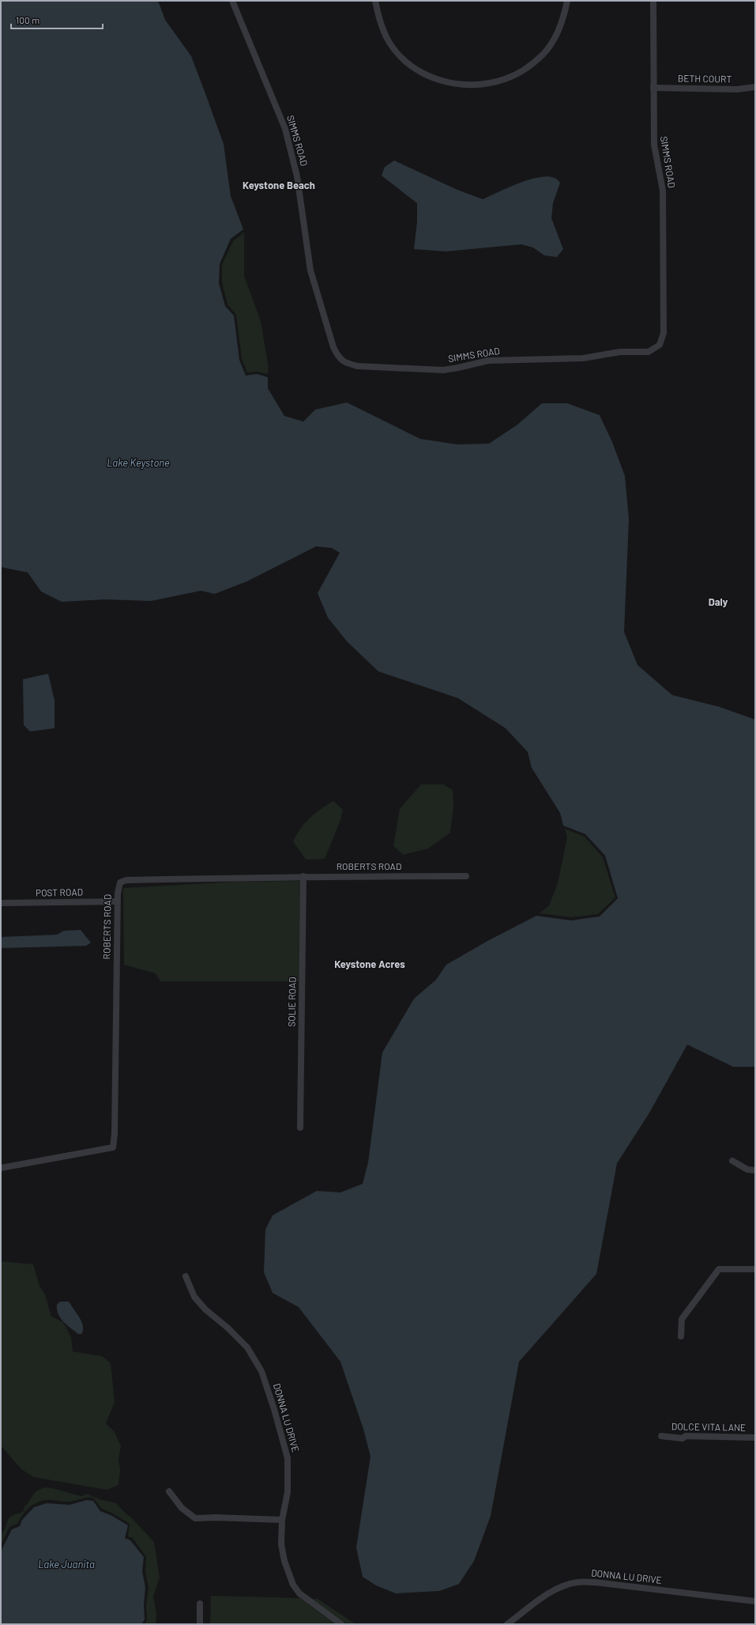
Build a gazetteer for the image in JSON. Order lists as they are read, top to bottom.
{
  "streets": {
    "street": [
      "BETH COURT",
      "SIMMS ROAD",
      "ROBERTS ROAD",
      "POST ROAD",
      "SOLIE ROAD",
      "DONNA LU DRIVE",
      "DOLCE VITA LANE"
    ]
  },
  "crossings": [
    ["BETH COURT", "SIMMS ROAD"],
    ["ROBERTS ROAD", "POST ROAD"],
    ["ROBERTS ROAD", "SOLIE ROAD"]
  ],
  "districts": ["Keystone Beach", "Daly", "Keystone Acres"],
  "water": ["Lake Keystone", "Lake Juanita"],
  "scale_bar": "100 m"
}
